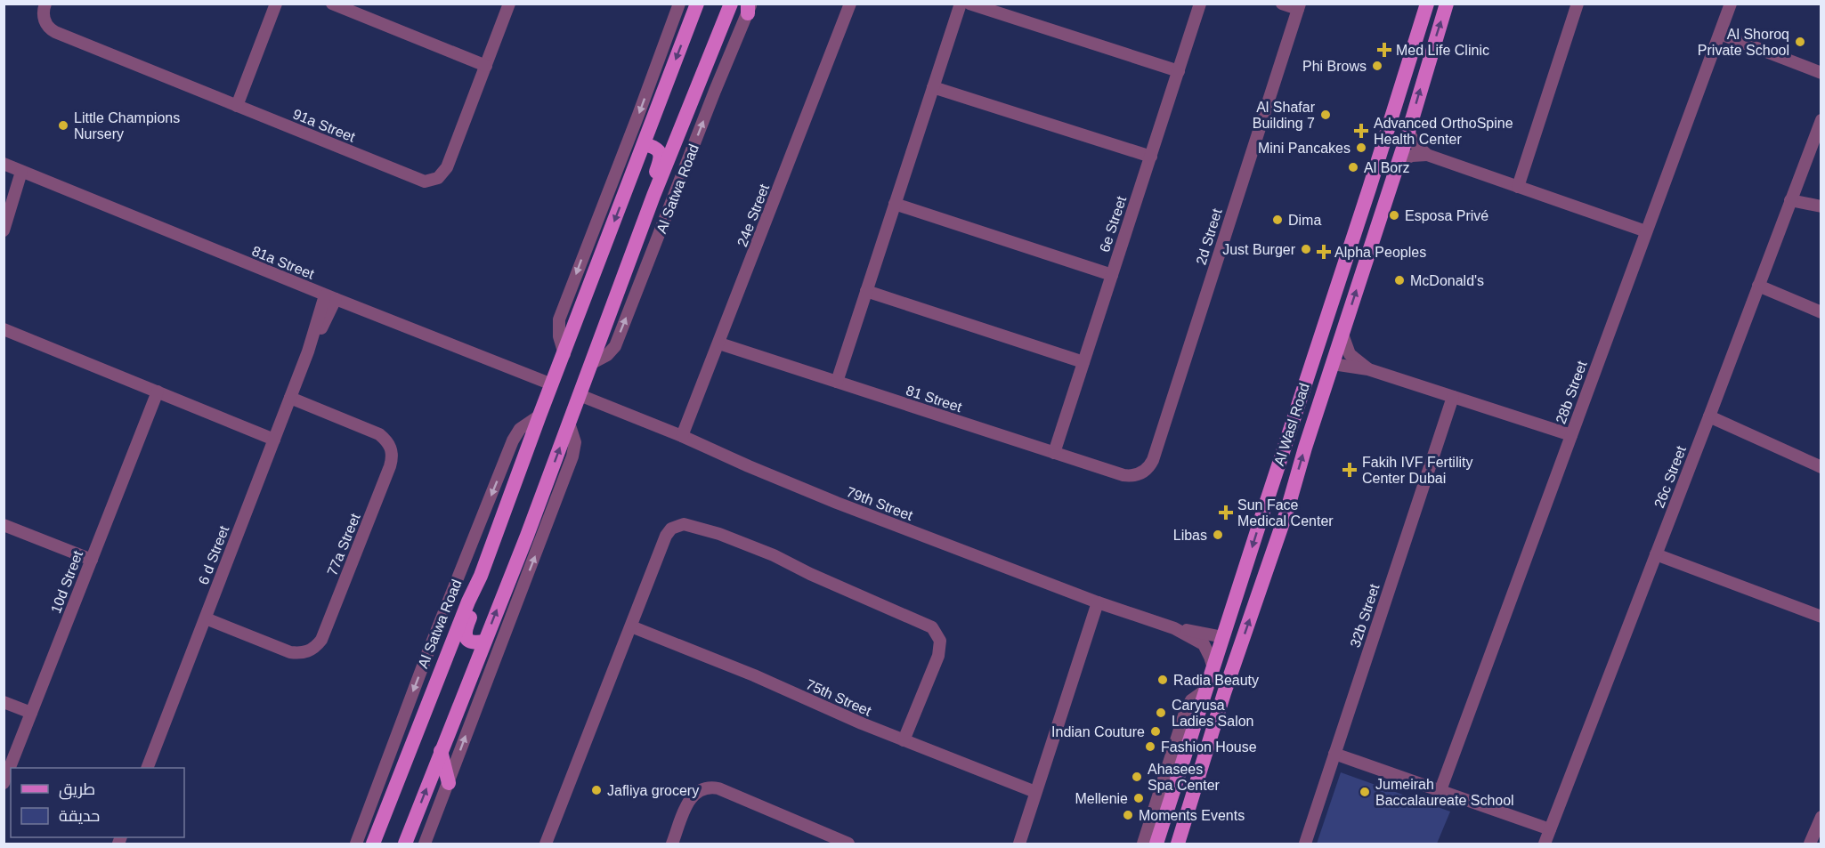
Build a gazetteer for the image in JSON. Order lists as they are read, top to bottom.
{
  "streets": {
    "main road": ["Al Satwa Road", "Al Wasl Road"],
    "street": [
      "91a Street",
      "24e Street",
      "6e Street",
      "2d Street",
      "81a Street",
      "28b Street",
      "81 Street",
      "26c Street",
      "79th Street",
      "77a Street",
      "6 d Street",
      "10d Street",
      "32b Street",
      "75th Street"
    ]
  },
  "crossings": [
    ["Al Satwa Road", "81a Street"],
    ["Al Satwa Road", "79th Street"],
    ["24e Street", "81 Street"],
    ["24e Street", "79th Street"],
    ["6e Street", "81 Street"],
    ["2d Street", "81 Street"],
    ["81a Street", "6 d Street"],
    ["Al Wasl Road", "79th Street"],
    ["77a Street", "6 d Street"]
  ],
  "places": {
    "other": [
      "Al Shoroq Private School",
      "Phi Brows",
      "Al Shafar Building 7",
      "Little Champions Nursery",
      "Mini Pancakes",
      "Al Borz",
      "Esposa Privé",
      "Dima",
      "Just Burger",
      "McDonald's",
      "Libas",
      "Radia Beauty",
      "Caryusa Ladies Salon",
      "Indian Couture",
      "Fashion House",
      "Ahasees Spa Center",
      "Jafliya grocery",
      "Jumeirah Baccalaureate School",
      "Mellenie",
      "Moments Events"
    ],
    "health": [
      "Med Life Clinic",
      "Advanced OrthoSpine Health Center",
      "Alpha Peoples",
      "Fakih IVF Fertility Center Dubai",
      "Sun Face Medical Center"
    ]
  },
  "legend": ["طريق", "حديقة"]
}
